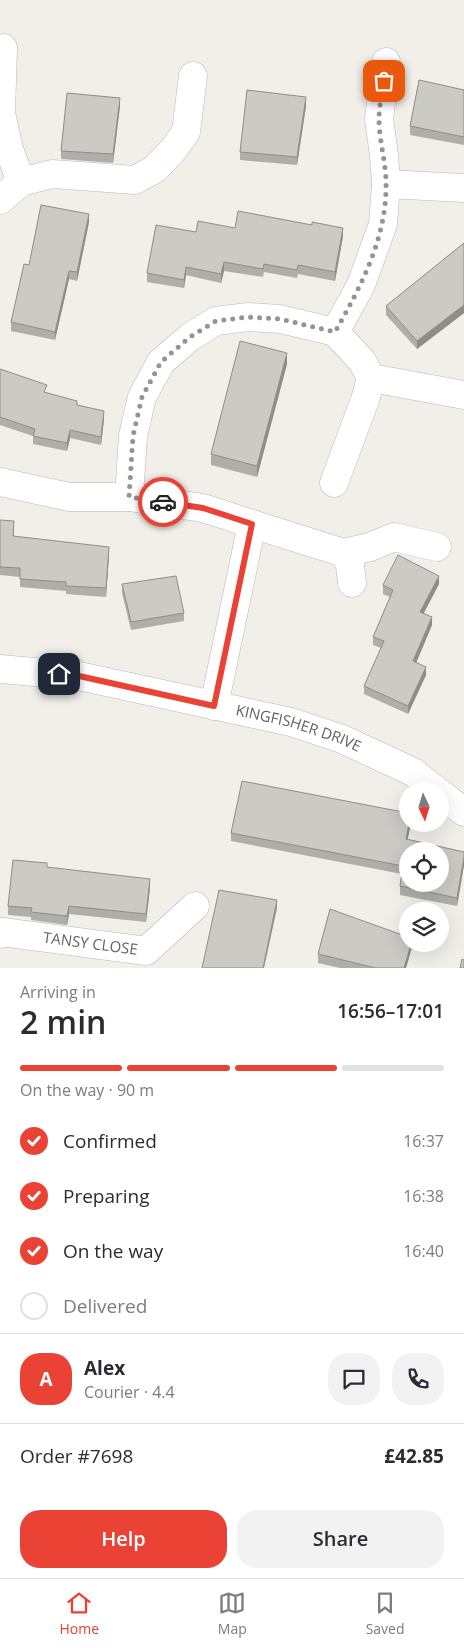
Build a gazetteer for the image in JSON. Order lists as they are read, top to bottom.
{
  "streets": {
    "street": ["KINGFISHER DRIVE", "TANSY CLOSE"]
  },
  "north": "bottom",
  "page": {
    "heading": ["2 min", "Arriving in", "16:56–17:01"],
    "panel": [
      "Alex",
      "Courier · 4.4",
      "Order #7698",
      "£42.85"
    ],
    "bar": "On the way · 90 m",
    "list": [
      ["Confirmed", "16:37"],
      ["Preparing", "16:38"],
      ["On the way", "16:40"],
      "Delivered"
    ],
    "round": "A",
    "buttons": ["Help", "Share"],
    "tabs": ["Home", "Map", "Saved"]
  }
}
